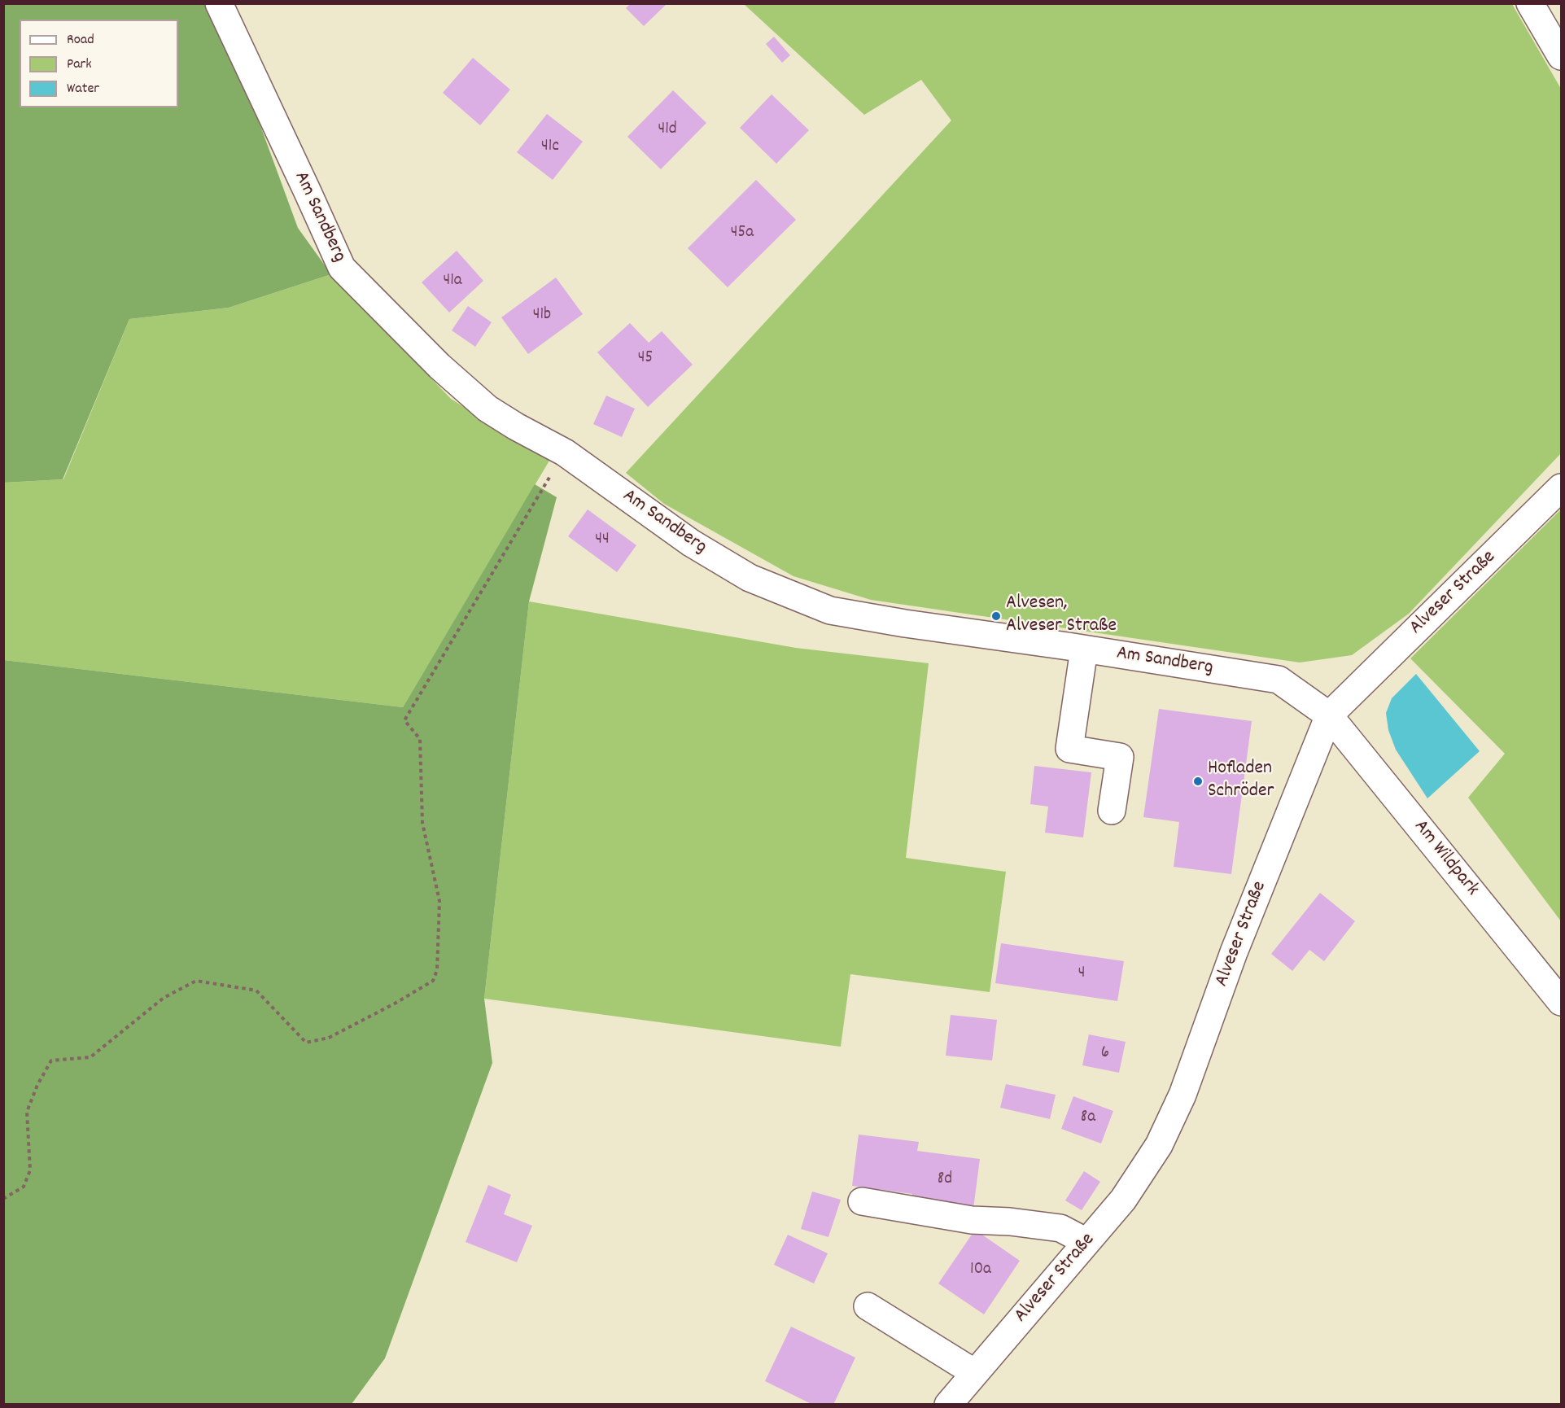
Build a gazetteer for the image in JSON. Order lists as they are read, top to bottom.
{
  "streets": {
    "street": ["Am Sandberg", "Alveser Straße", "Am Wildpark"]
  },
  "crossings": [
    ["Am Sandberg", "Alveser Straße"],
    ["Am Sandberg", "Am Wildpark"],
    ["Alveser Straße", "Am Wildpark"]
  ],
  "places": ["Alvesen, Alveser Straße", "Hofladen Schröder"],
  "house_numbers": [
    "41d",
    "41c",
    "45a",
    "41a",
    "41b",
    "45",
    "44",
    "4",
    "6",
    "8a",
    "8d",
    "10a"
  ],
  "legend": ["Road", "Park", "Water"]
}
